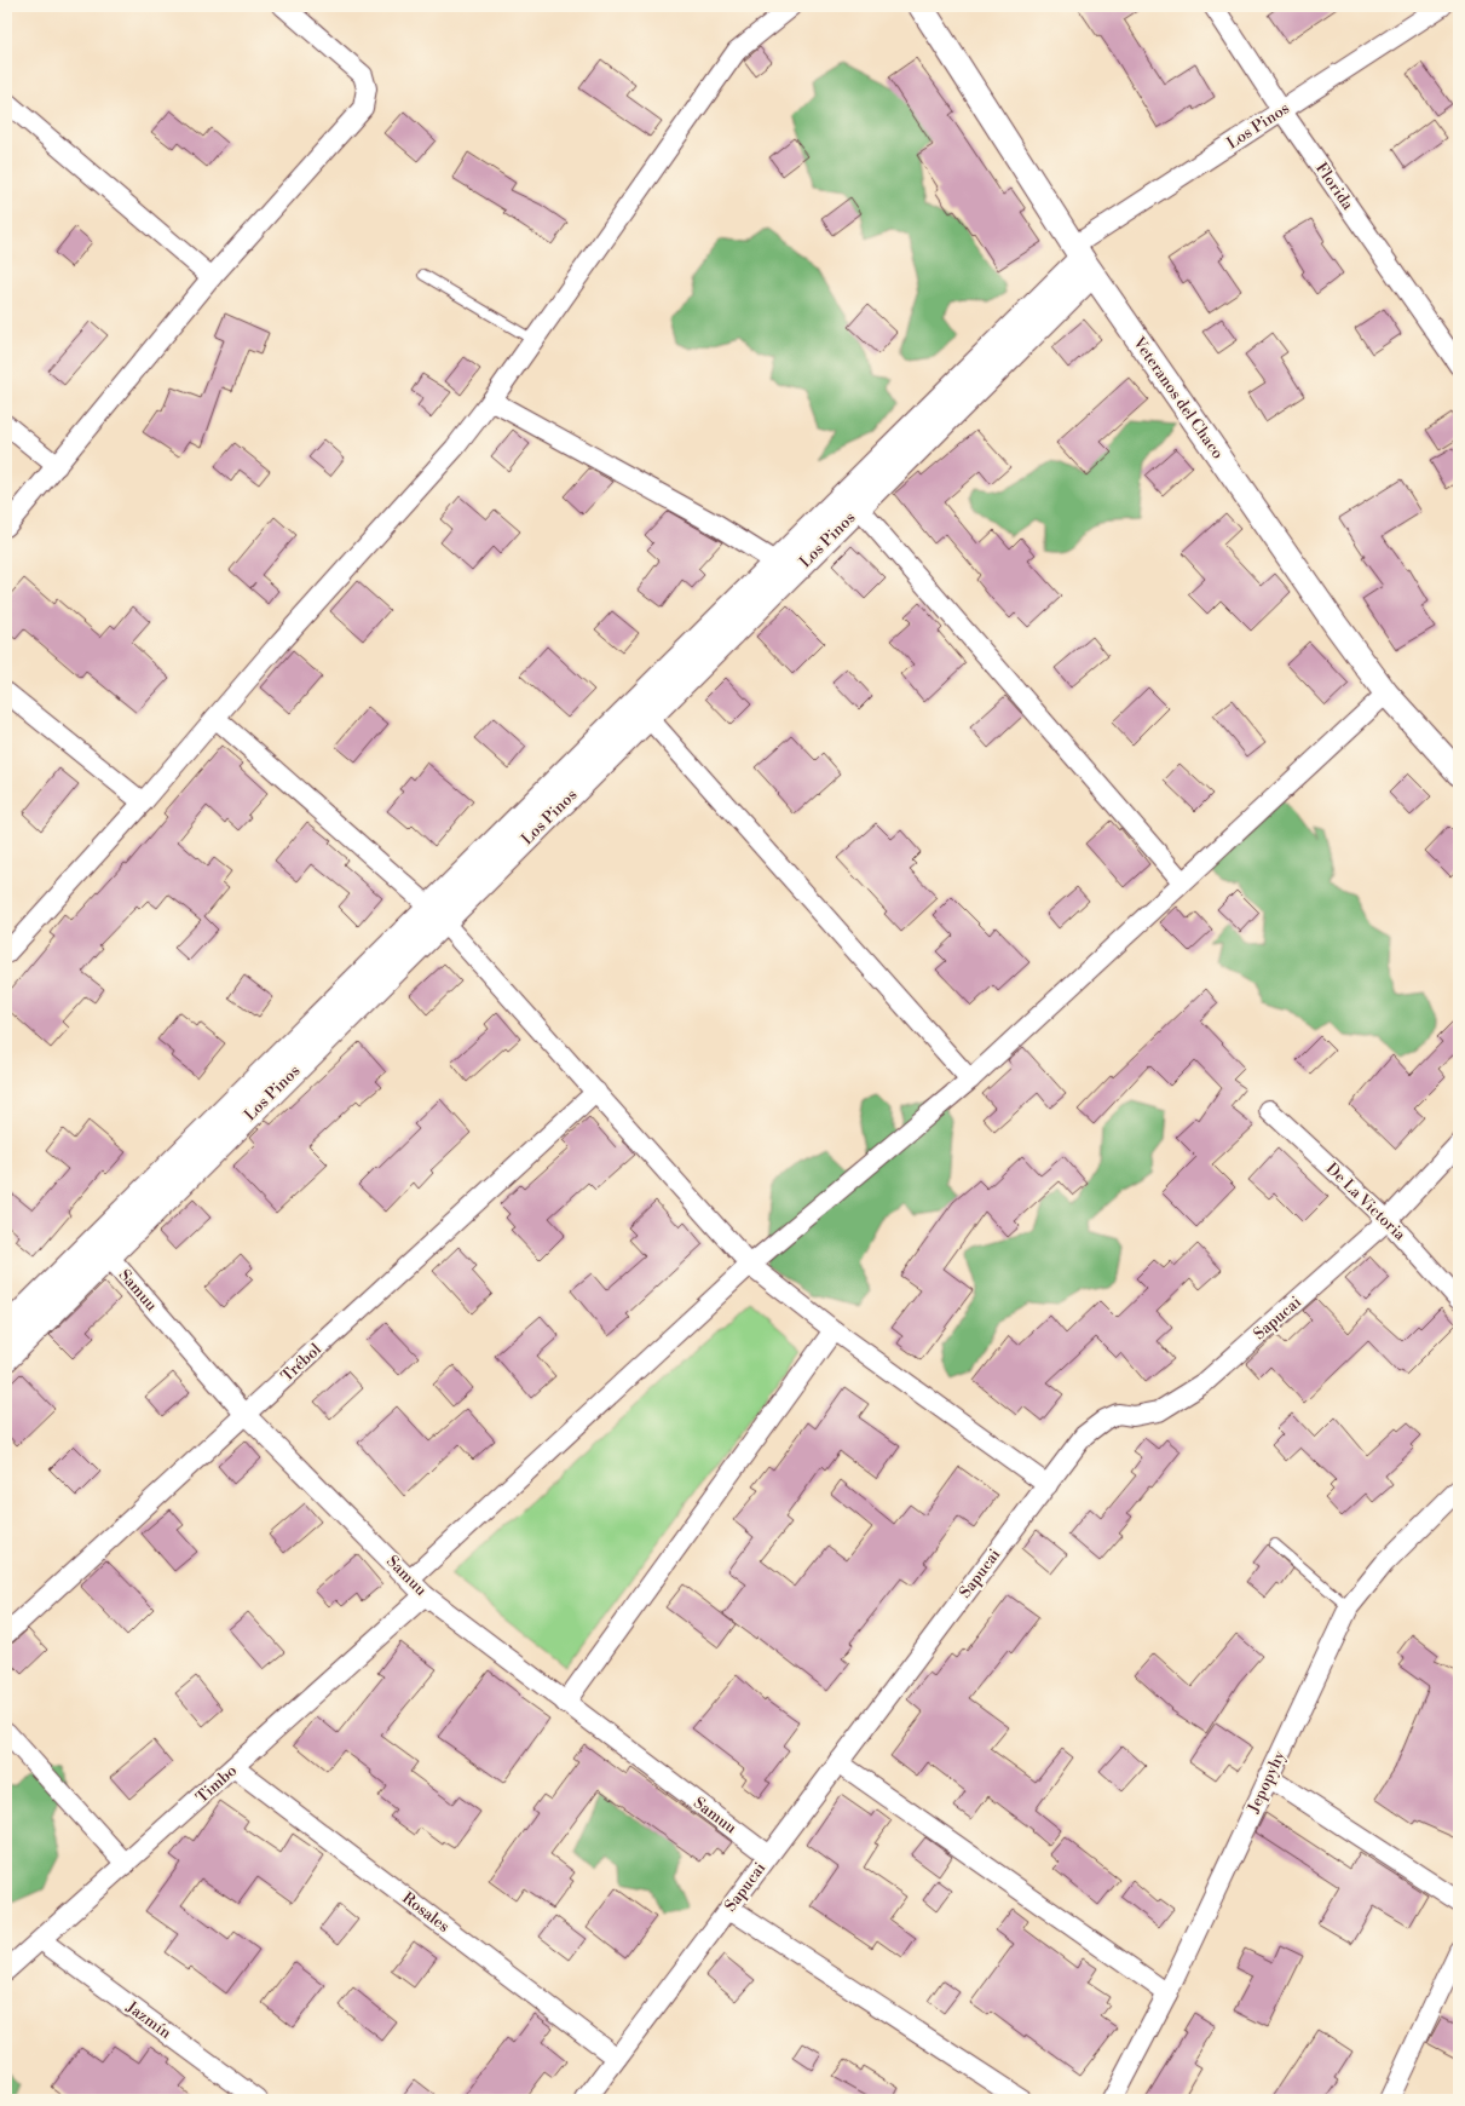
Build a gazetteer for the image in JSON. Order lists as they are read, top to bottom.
{
  "streets": {
    "street": [
      "Los Pinos",
      "Florida",
      "Veteranos del Chaco",
      "De La Victoria",
      "Samuu",
      "Sapucai",
      "Trébol",
      "Jepopyhy",
      "Timbo",
      "Rosales",
      "Jazmín"
    ]
  },
  "crossings": [
    ["Los Pinos", "Florida"],
    ["Los Pinos", "Veteranos del Chaco"],
    ["Los Pinos", "Samuu"],
    ["De La Victoria", "Sapucai"],
    ["Samuu", "Sapucai"],
    ["Samuu", "Trébol"],
    ["Samuu", "Timbo"],
    ["Sapucai", "Rosales"],
    ["Timbo", "Rosales"],
    ["Timbo", "Jazmín"]
  ]
}
